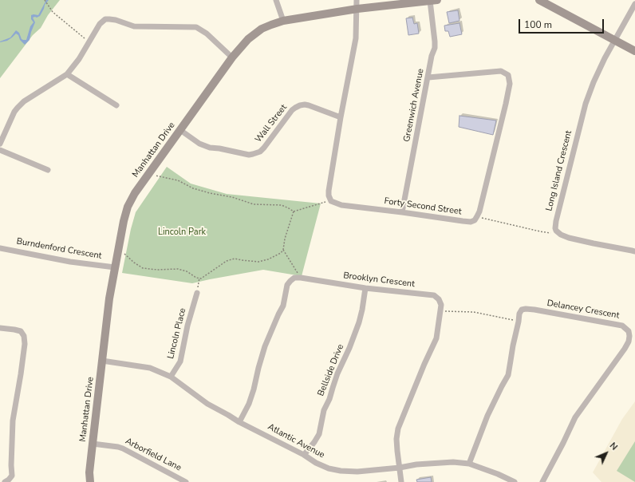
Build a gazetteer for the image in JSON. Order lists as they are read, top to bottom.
{
  "streets": {
    "street": [
      "Greenwich Avenue",
      "Wall Street",
      "Manhattan Drive",
      "Long Island Crescent",
      "Forty Second Street",
      "Burndenford Crescent",
      "Brooklyn Crescent",
      "Delancey Crescent",
      "Lincoln Place",
      "Bellside Drive",
      "Atlantic Avenue",
      "Arborfield Lane"
    ]
  },
  "crossings": [
    ["Greenwich Avenue", "Manhattan Drive"],
    ["Greenwich Avenue", "Forty Second Street"],
    ["Wall Street", "Manhattan Drive"],
    ["Manhattan Drive", "Burndenford Crescent"],
    ["Manhattan Drive", "Atlantic Avenue"],
    ["Manhattan Drive", "Arborfield Lane"],
    ["Brooklyn Crescent", "Bellside Drive"],
    ["Brooklyn Crescent", "Atlantic Avenue"],
    ["Delancey Crescent", "Atlantic Avenue"],
    ["Lincoln Place", "Atlantic Avenue"],
    ["Bellside Drive", "Atlantic Avenue"]
  ],
  "parks": ["Lincoln Park"],
  "scale_bar": "100 m",
  "north": "top right"
}
